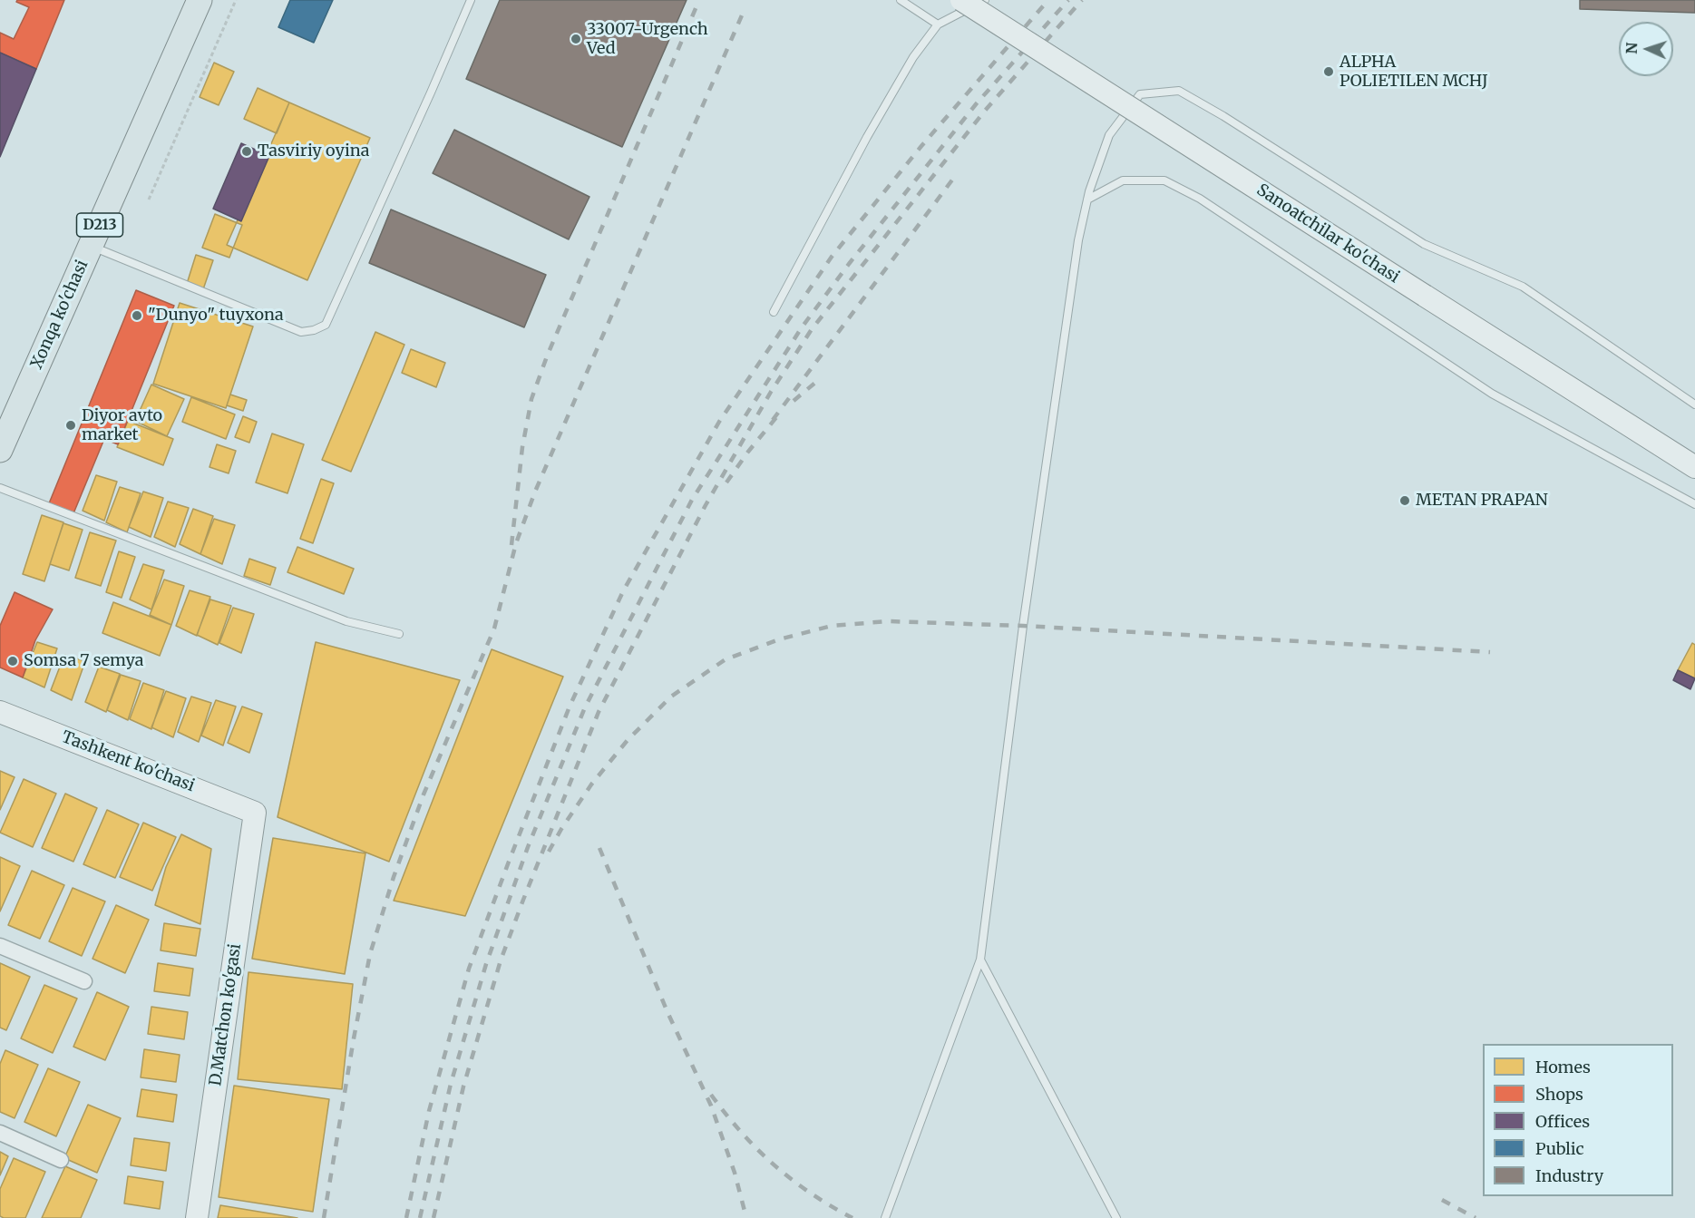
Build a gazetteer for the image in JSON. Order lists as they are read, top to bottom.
{
  "streets": {
    "main road": [
      "D213",
      "Sanoatchilar ko'chasi",
      "Xonqa ko'chasi",
      "Tashkent ko'chasi",
      "D.Matchon ko'gasi"
    ]
  },
  "crossings": [
    ["Tashkent ko'chasi", "D.Matchon ko'gasi"]
  ],
  "places": [
    "33007-Urgench Ved",
    "ALPHA POLIETILEN MCHJ",
    "Tasviriy oyina",
    "\"Dunyo\" tuyxona",
    "Diyor avto market",
    "METAN PRAPAN",
    "Somsa 7 semya"
  ],
  "legend": [
    "Homes",
    "Shops",
    "Offices",
    "Public",
    "Industry"
  ],
  "north": "left"
}
